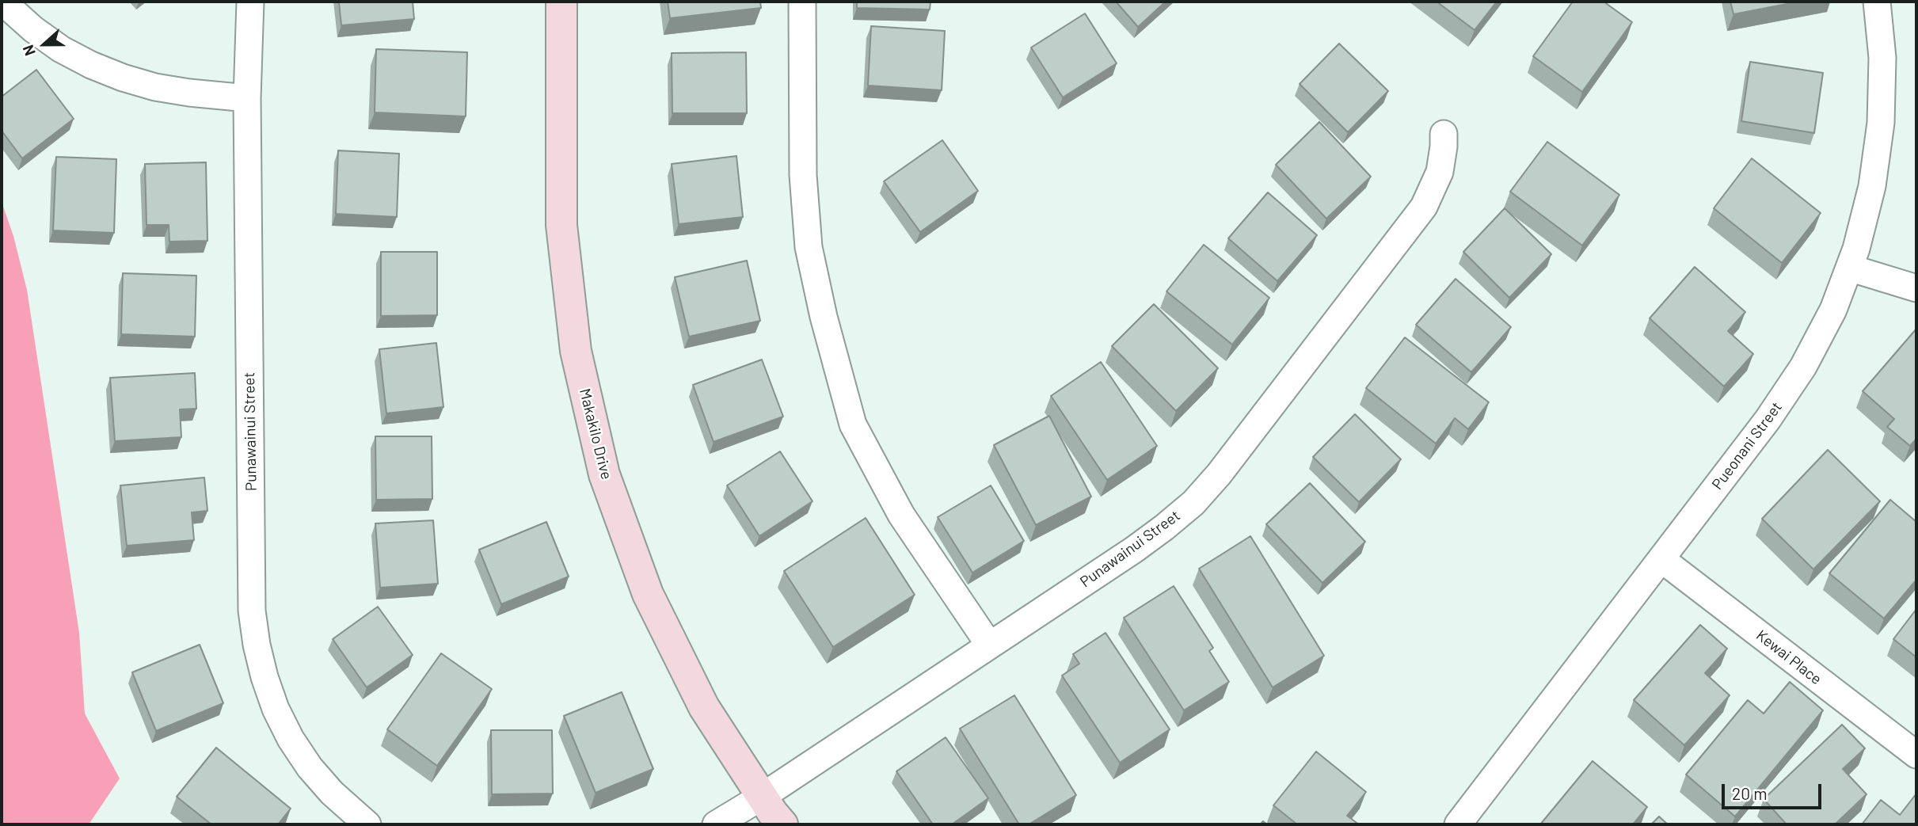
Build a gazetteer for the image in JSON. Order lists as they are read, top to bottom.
{
  "streets": {
    "street": [
      "Punawainui Street",
      "Makakilo Drive",
      "Pueonani Street",
      "Kewai Place"
    ]
  },
  "crossings": [
    ["Punawainui Street", "Makakilo Drive"],
    ["Pueonani Street", "Kewai Place"]
  ],
  "scale_bar": "20 m",
  "north": "left"
}
